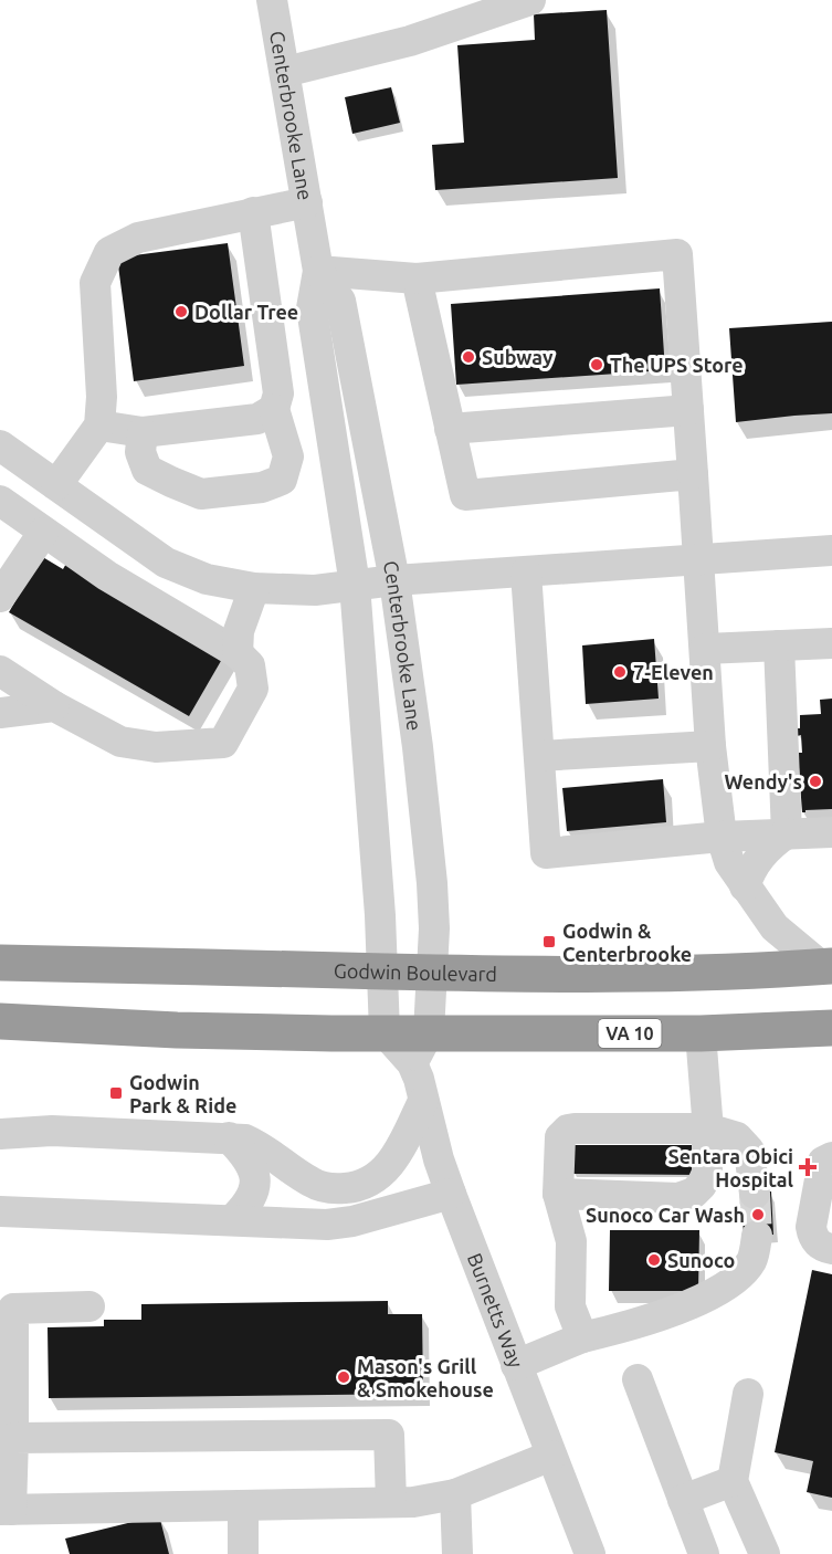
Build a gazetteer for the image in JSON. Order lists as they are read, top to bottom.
{
  "streets": {
    "highway": ["Godwin Boulevard", "VA 10"],
    "street": ["Centerbrooke Lane", "Burnetts Way"]
  },
  "crossings": [
    ["Centerbrooke Lane", "Godwin Boulevard"],
    ["Centerbrooke Lane", "VA 10"],
    ["Centerbrooke Lane", "Burnetts Way"],
    ["VA 10", "Burnetts Way"]
  ],
  "places": {
    "other": [
      "Dollar Tree",
      "Subway",
      "The UPS Store",
      "7-Eleven",
      "Wendy's",
      "Sunoco Car Wash",
      "Sunoco",
      "Mason's Grill & Smokehouse"
    ],
    "transit": ["Godwin & Centerbrooke", "Godwin Park & Ride"],
    "health": ["Sentara Obici Hospital"]
  }
}
